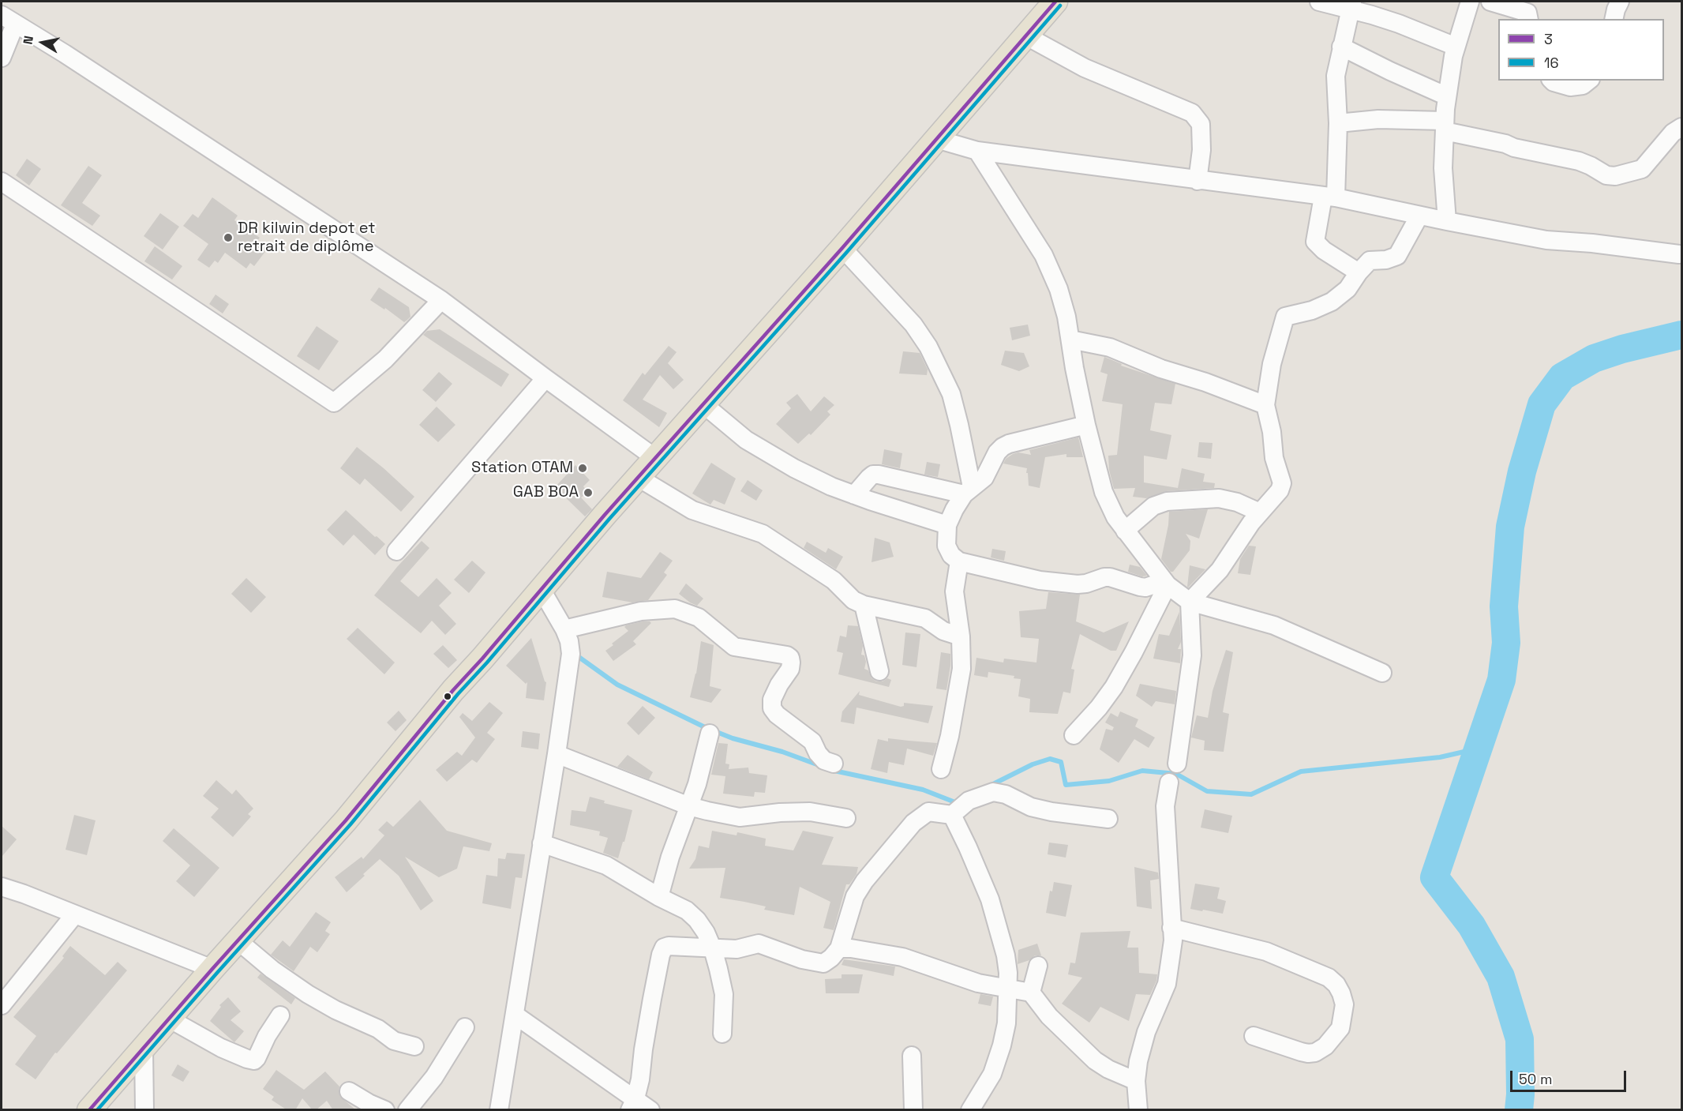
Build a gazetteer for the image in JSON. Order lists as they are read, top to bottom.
{
  "places": ["DR kilwin depot et retrait de diplôme", "Station OTAM", "GAB BOA"],
  "lines": ["transit line 3", "transit line 16"],
  "legend": ["3", "16"],
  "scale_bar": "50 m",
  "north": "left"
}
